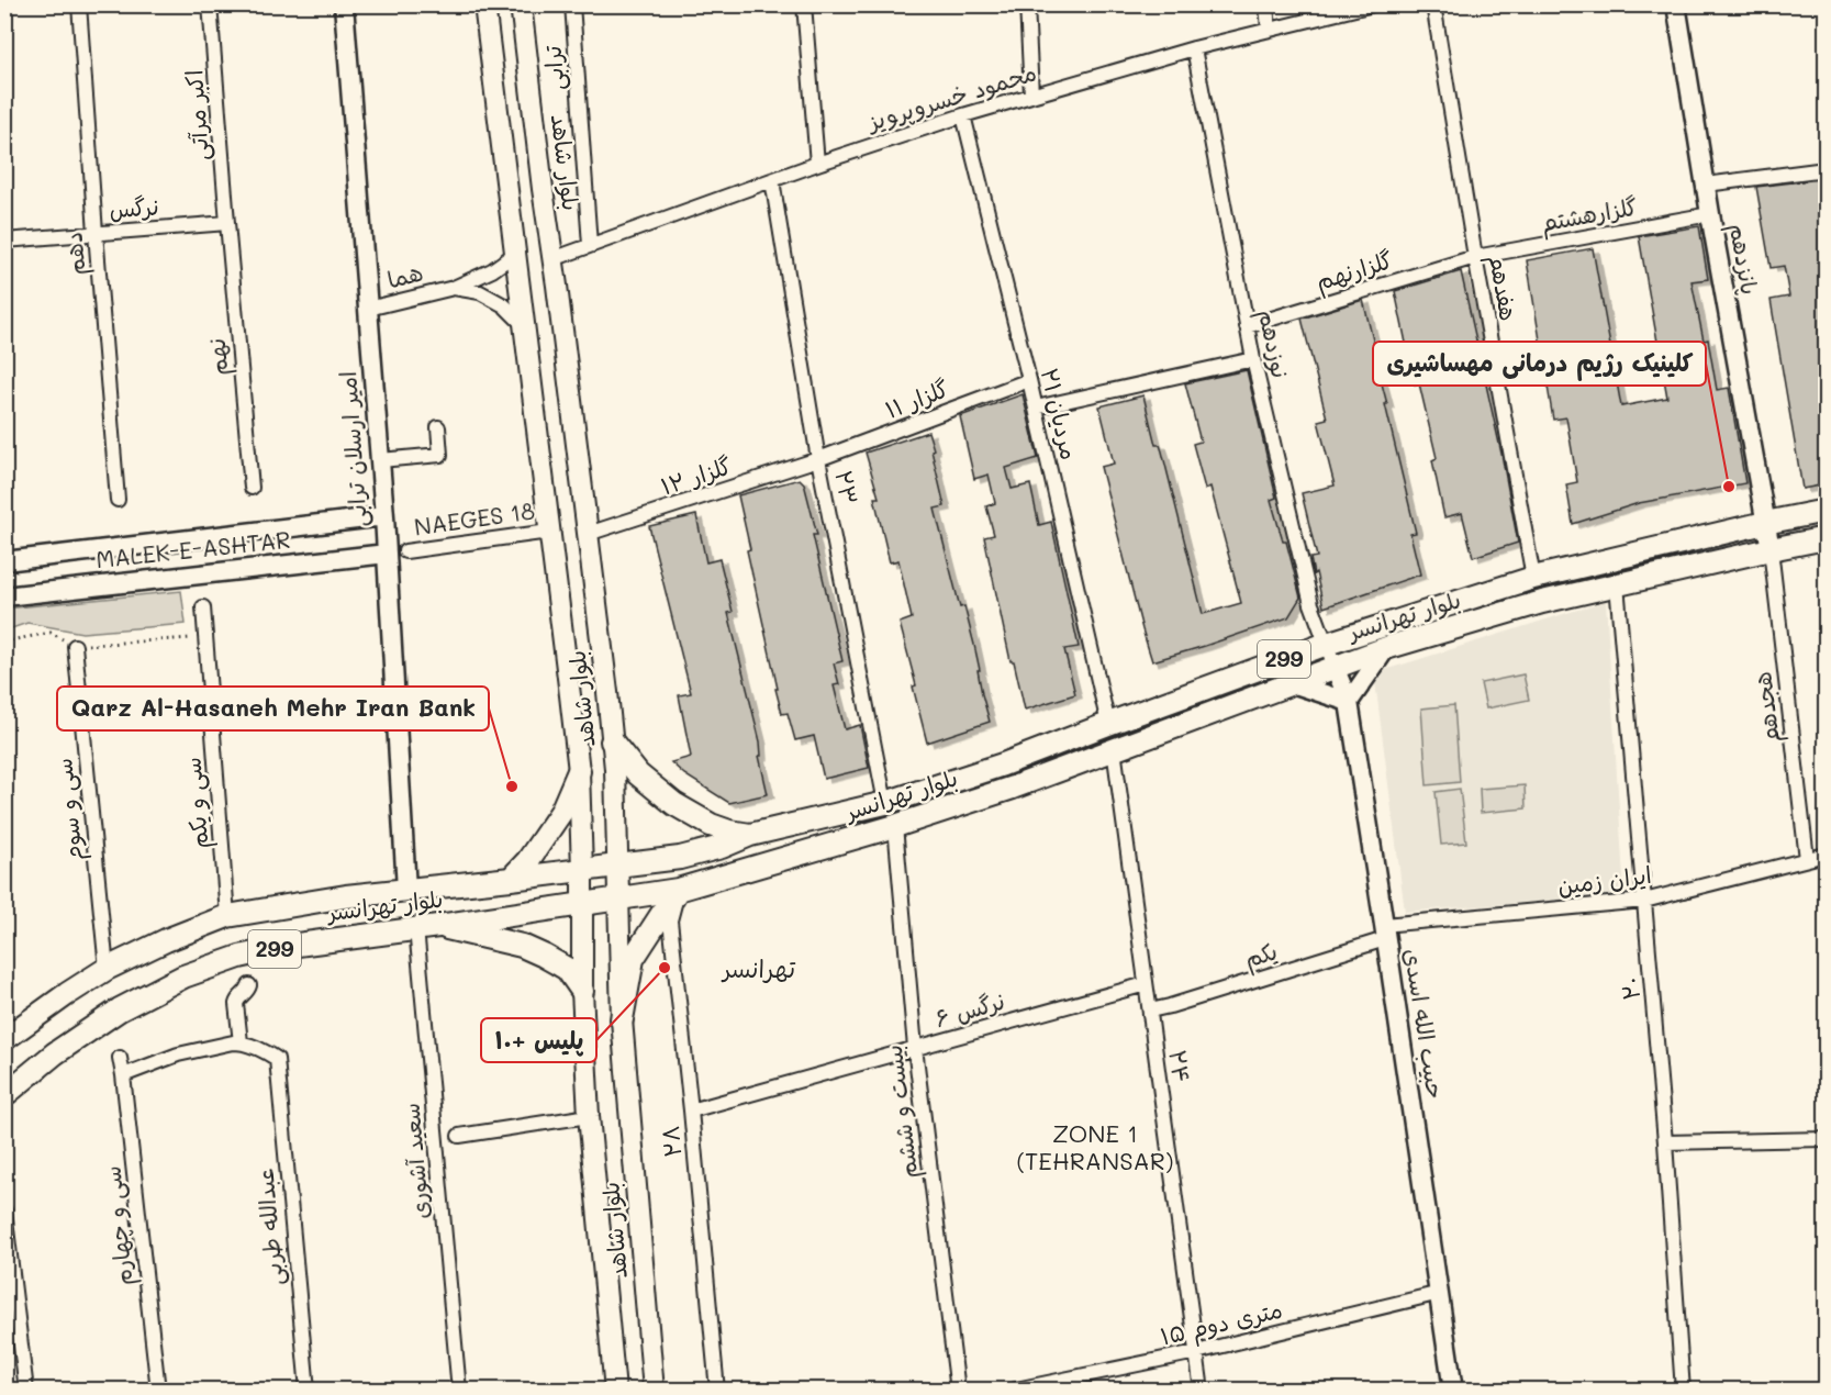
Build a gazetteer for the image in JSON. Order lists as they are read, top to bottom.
{
  "streets": {
    "main road": ["بلوار شاهد", "بلوار تهرانسر", "299"],
    "street": [
      "ترابی",
      "محمود خسروپرویز",
      "اکبر مرآتی",
      "نرگس",
      "گلزارهشتم",
      "دهم",
      "پانزدهم",
      "گلزارنهم",
      "هما",
      "هفدهم",
      "نوزدهم",
      "نهم",
      "گلزار ۱۱",
      "۲۱ مردیان",
      "امیر ارسلان ترابی",
      "گلزار ۱۲",
      "۲۳",
      "NAEGES 18",
      "MALEK-E-ASHTAR",
      "هجدهم",
      "سی و یکم",
      "سی و سوم",
      "ایران زمین",
      "یکم",
      "۲۰",
      "نرگس ۶",
      "حبیب الله اسدی",
      "۲۴",
      "بیست و ششم",
      "۲۸",
      "سعید آشوری",
      "سی و چهارم",
      "عبدالله طربی",
      "۱۵ متری دوم"
    ]
  },
  "crossings": [
    ["ترابی", "محمود خسروپرویز"],
    ["محمود خسروپرویز", "بلوار شاهد"],
    ["محمود خسروپرویز", "نوزدهم"],
    ["محمود خسروپرویز", "۲۱ مردیان"],
    ["محمود خسروپرویز", "۲۳"],
    ["اکبر مرآتی", "نرگس"],
    ["اکبر مرآتی", "نهم"],
    ["بلوار شاهد", "هما"],
    ["بلوار شاهد", "گلزار ۱۲"],
    ["بلوار شاهد", "NAEGES 18"],
    ["بلوار شاهد", "بلوار تهرانسر"],
    ["نرگس", "دهم"],
    ["نرگس", "نهم"],
    ["گلزارهشتم", "پانزدهم"],
    ["گلزارهشتم", "گلزارنهم"],
    ["گلزارهشتم", "هفدهم"],
    ["پانزدهم", "بلوار تهرانسر"],
    ["پانزدهم", "هجدهم"],
    ["گلزارنهم", "هفدهم"],
    ["گلزارنهم", "نوزدهم"],
    ["هما", "امیر ارسلان ترابی"],
    ["هفدهم", "بلوار تهرانسر"],
    ["نوزدهم", "بلوار تهرانسر"],
    ["نوزدهم", "حبیب الله اسدی"],
    ["گلزار ۱۱", "۲۱ مردیان"],
    ["گلزار ۱۱", "گلزار ۱۲"],
    ["گلزار ۱۱", "۲۳"],
    ["۲۱ مردیان", "بلوار تهرانسر"],
    ["امیر ارسلان ترابی", "MALEK-E-ASHTAR"],
    ["امیر ارسلان ترابی", "بلوار تهرانسر"],
    ["گلزار ۱۲", "۲۳"],
    ["۲۳", "بلوار تهرانسر"],
    ["بلوار تهرانسر", "هجدهم"],
    ["بلوار تهرانسر", "سی و یکم"],
    ["بلوار تهرانسر", "سی و سوم"],
    ["بلوار تهرانسر", "۲۰"],
    ["بلوار تهرانسر", "حبیب الله اسدی"],
    ["بلوار تهرانسر", "۲۴"],
    ["بلوار تهرانسر", "بیست و ششم"],
    ["بلوار تهرانسر", "۲۸"],
    ["بلوار تهرانسر", "سعید آشوری"],
    ["هجدهم", "ایران زمین"],
    ["ایران زمین", "یکم"],
    ["ایران زمین", "۲۰"],
    ["ایران زمین", "حبیب الله اسدی"],
    ["یکم", "حبیب الله اسدی"],
    ["یکم", "۲۴"],
    ["نرگس ۶", "۲۴"],
    ["نرگس ۶", "بیست و ششم"],
    ["نرگس ۶", "۲۸"],
    ["حبیب الله اسدی", "۱۵ متری دوم"],
    ["۲۴", "۱۵ متری دوم"]
  ],
  "districts": ["تهرانسر", "ZONE 1 (TEHRANSAR)"],
  "places": ["کلینیک رژیم درمانی مهساشیری", "Qarz Al-Hasaneh Mehr Iran Bank", "پلیس +۱۰"]
}
